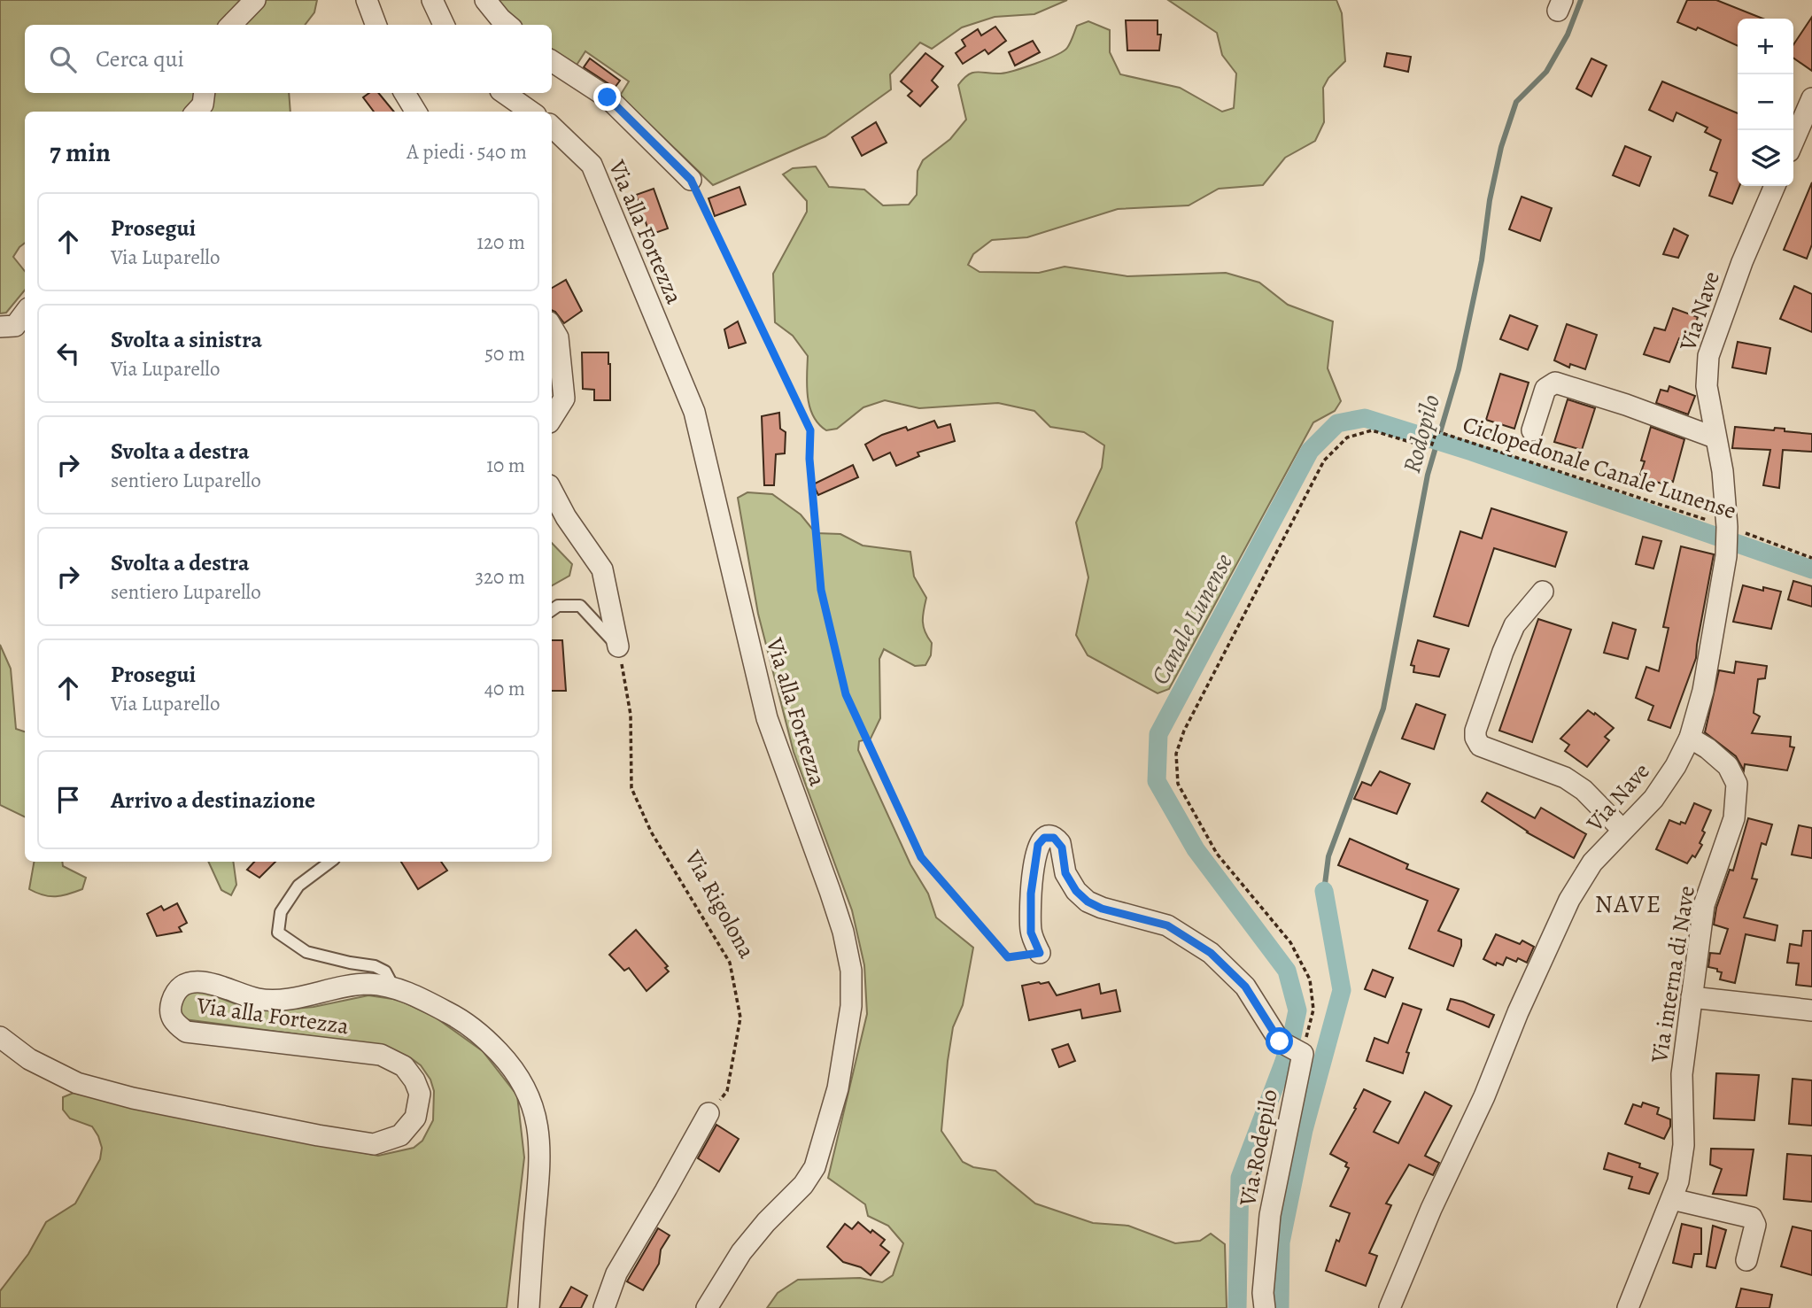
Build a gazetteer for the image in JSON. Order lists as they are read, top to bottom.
{
  "streets": {
    "street": [
      "Via alla Fortezza",
      "Via Nave",
      "Via interna di Nave",
      "Via Rodepilo"
    ],
    "path": ["Ciclopedonale Canale Lunense", "Via Rigolona"]
  },
  "crossings": [
    ["Via Nave", "Ciclopedonale Canale Lunense"],
    ["Via Nave", "Via interna di Nave"],
    ["Ciclopedonale Canale Lunense", "Via Rodepilo"]
  ],
  "districts": ["NAVE"],
  "water": ["Rodopilo", "Canale Lunense"],
  "page": {
    "map_buttons": ["+", "−"],
    "search": "Cerca qui",
    "heading": ["7 min", "A piedi · 540 m"],
    "list": [
      ["Prosegui", "Via Luparello", "120 m"],
      ["Svolta a sinistra", "Via Luparello", "50 m"],
      ["Svolta a destra", "sentiero Luparello", "10 m"],
      ["Svolta a destra", "sentiero Luparello", "320 m"],
      ["Prosegui", "Via Luparello", "40 m"],
      "Arrivo a destinazione"
    ]
  }
}
